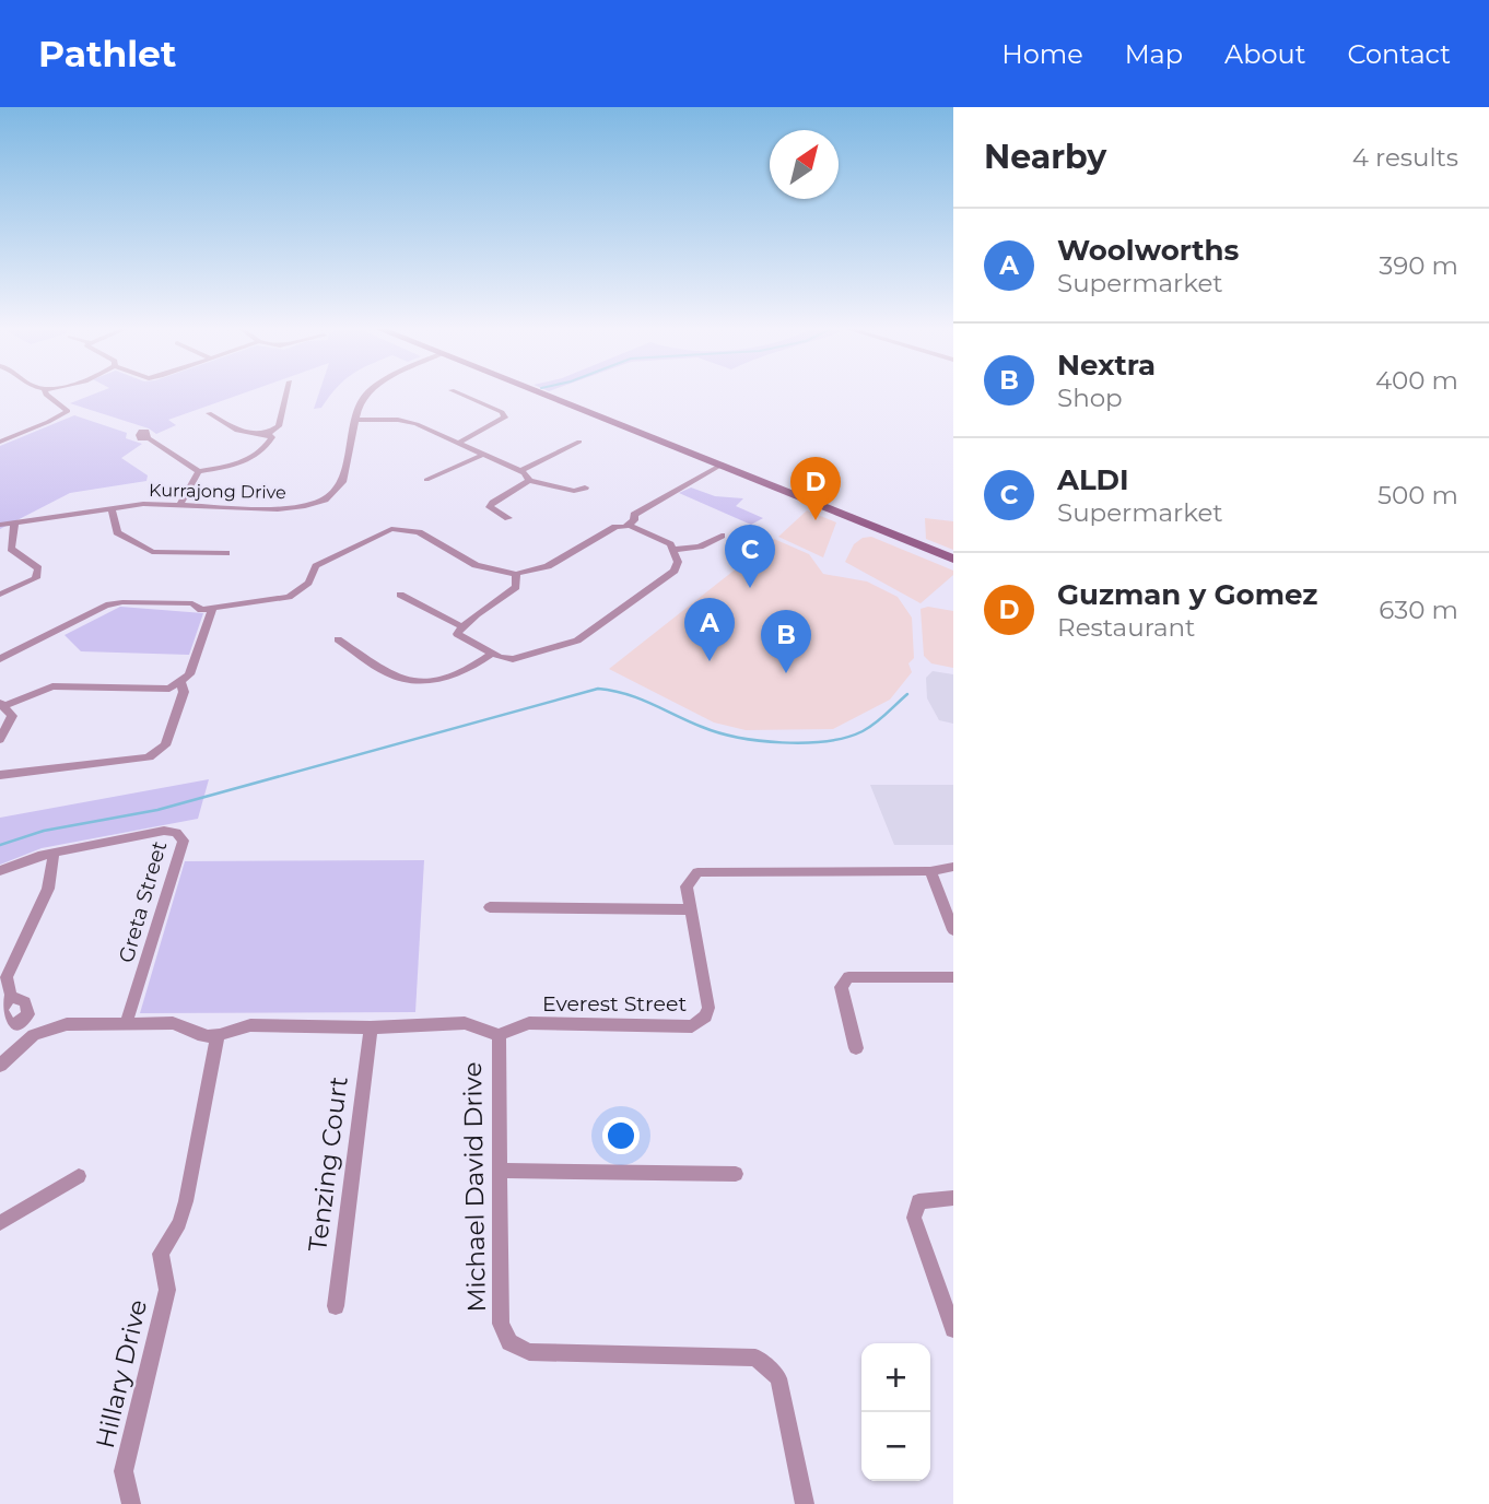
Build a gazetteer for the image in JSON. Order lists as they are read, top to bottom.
{
  "streets": {
    "street": [
      "Kurrajong Drive",
      "Greta Street",
      "Everest Street",
      "Tenzing Court",
      "Michael David Drive",
      "Hillary Drive"
    ]
  },
  "crossings": [
    ["Everest Street", "Michael David Drive"]
  ],
  "north": "top right",
  "page": {
    "header": "Pathlet",
    "nav": [
      "Home",
      "Map",
      "About",
      "Contact"
    ],
    "heading": ["Nearby", "4 results"],
    "list": [
      {
        "mark": "A",
        "name": "Woolworths",
        "note": "Supermarket",
        "value": "390 m"
      },
      {
        "mark": "B",
        "name": "Nextra",
        "note": "Shop",
        "value": "400 m"
      },
      {
        "mark": "C",
        "name": "ALDI",
        "note": "Supermarket",
        "value": "500 m"
      },
      {
        "mark": "D",
        "name": "Guzman y Gomez",
        "note": "Restaurant",
        "value": "630 m"
      }
    ],
    "pins": [
      "D",
      "C",
      "A",
      "B"
    ],
    "map_buttons": ["+", "−"]
  }
}
